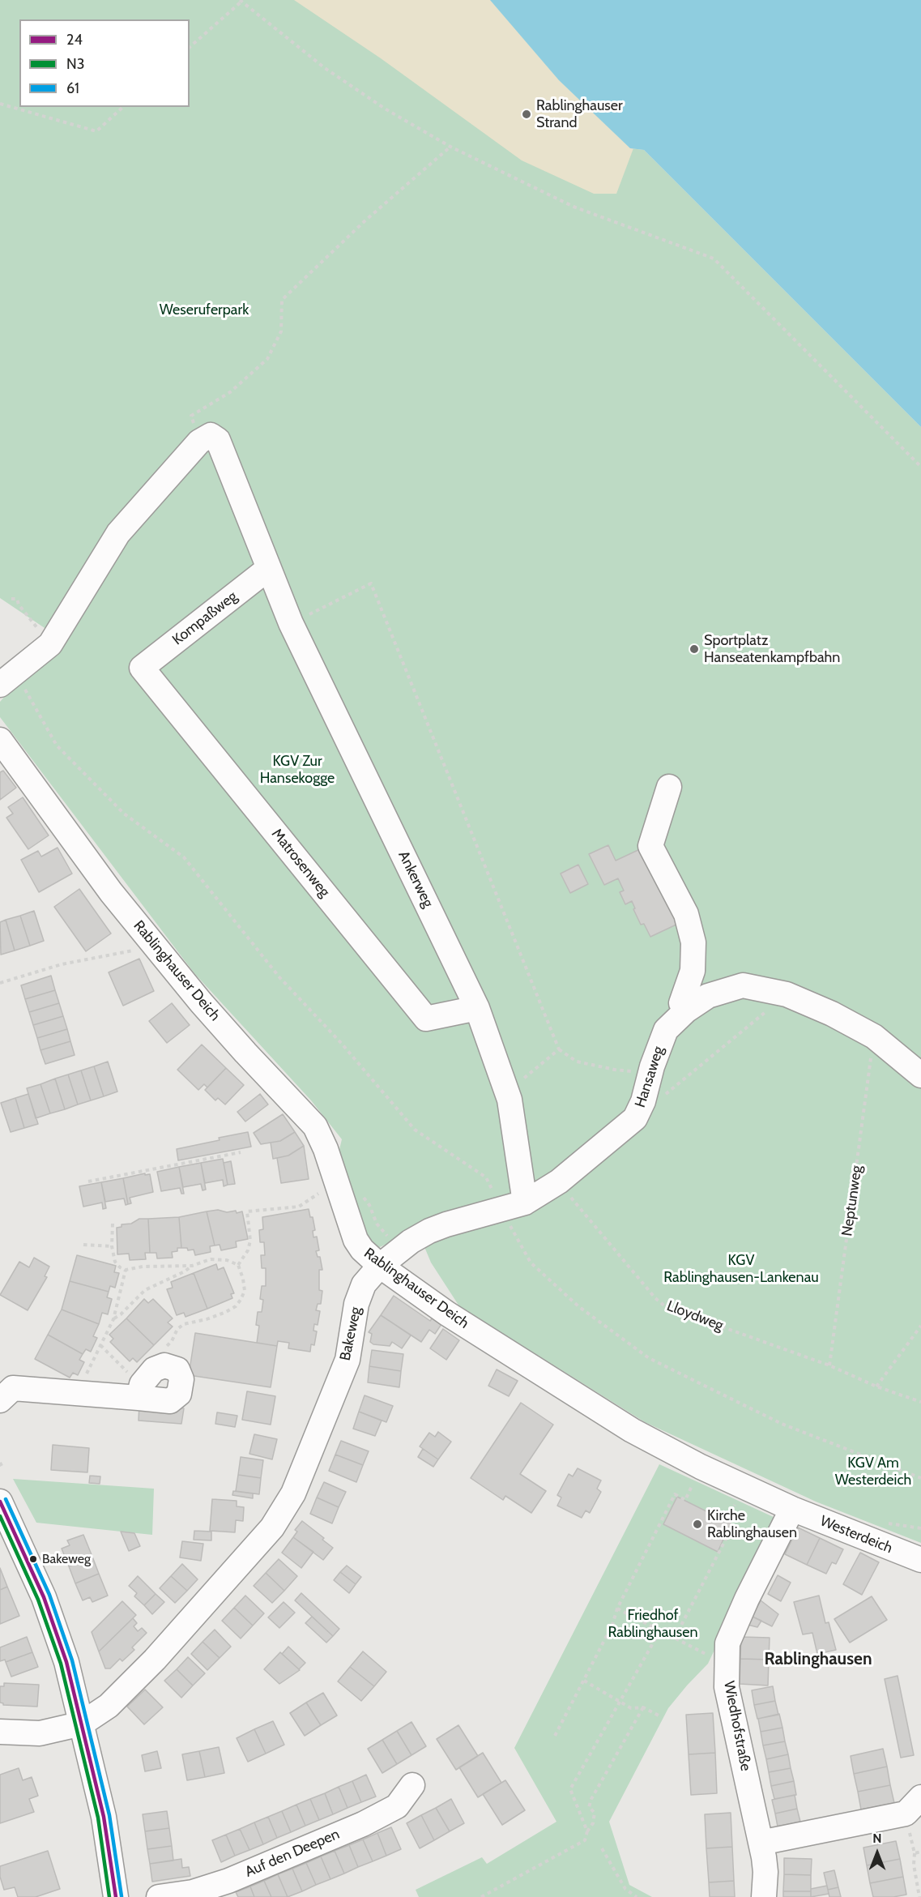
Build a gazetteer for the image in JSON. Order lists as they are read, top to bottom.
{
  "streets": {
    "street": [
      "Kompaßweg",
      "Matrosenweg",
      "Ankerweg",
      "Rablinghauser Deich",
      "Hansaweg",
      "Bakeweg",
      "Westerdeich",
      "Wiedhofstraße",
      "Auf den Deepen"
    ],
    "path": ["Neptunweg", "Lloydweg"]
  },
  "crossings": [
    ["Kompaßweg", "Matrosenweg"],
    ["Kompaßweg", "Ankerweg"],
    ["Matrosenweg", "Ankerweg"],
    ["Ankerweg", "Hansaweg"],
    ["Rablinghauser Deich", "Hansaweg"],
    ["Rablinghauser Deich", "Bakeweg"],
    ["Rablinghauser Deich", "Westerdeich"],
    ["Rablinghauser Deich", "Wiedhofstraße"],
    ["Hansaweg", "Neptunweg"],
    ["Hansaweg", "Lloydweg"],
    ["Hansaweg", "Bakeweg"],
    ["Neptunweg", "Lloydweg"],
    ["Westerdeich", "Wiedhofstraße"]
  ],
  "districts": ["Rablinghausen"],
  "parks": [
    "Weseruferpark",
    "KGV Zur Hansekogge",
    "KGV Rablinghausen-Lankenau",
    "KGV Am Westerdeich",
    "Friedhof Rablinghausen"
  ],
  "places": [
    "Rablinghauser Strand",
    "Sportplatz Hanseatenkampfbahn",
    "Kirche Rablinghausen",
    "Bakeweg"
  ],
  "lines": ["transit line 61", "transit line 24", "transit line N3"],
  "legend": ["24", "N3", "61"],
  "north": "top"
}
